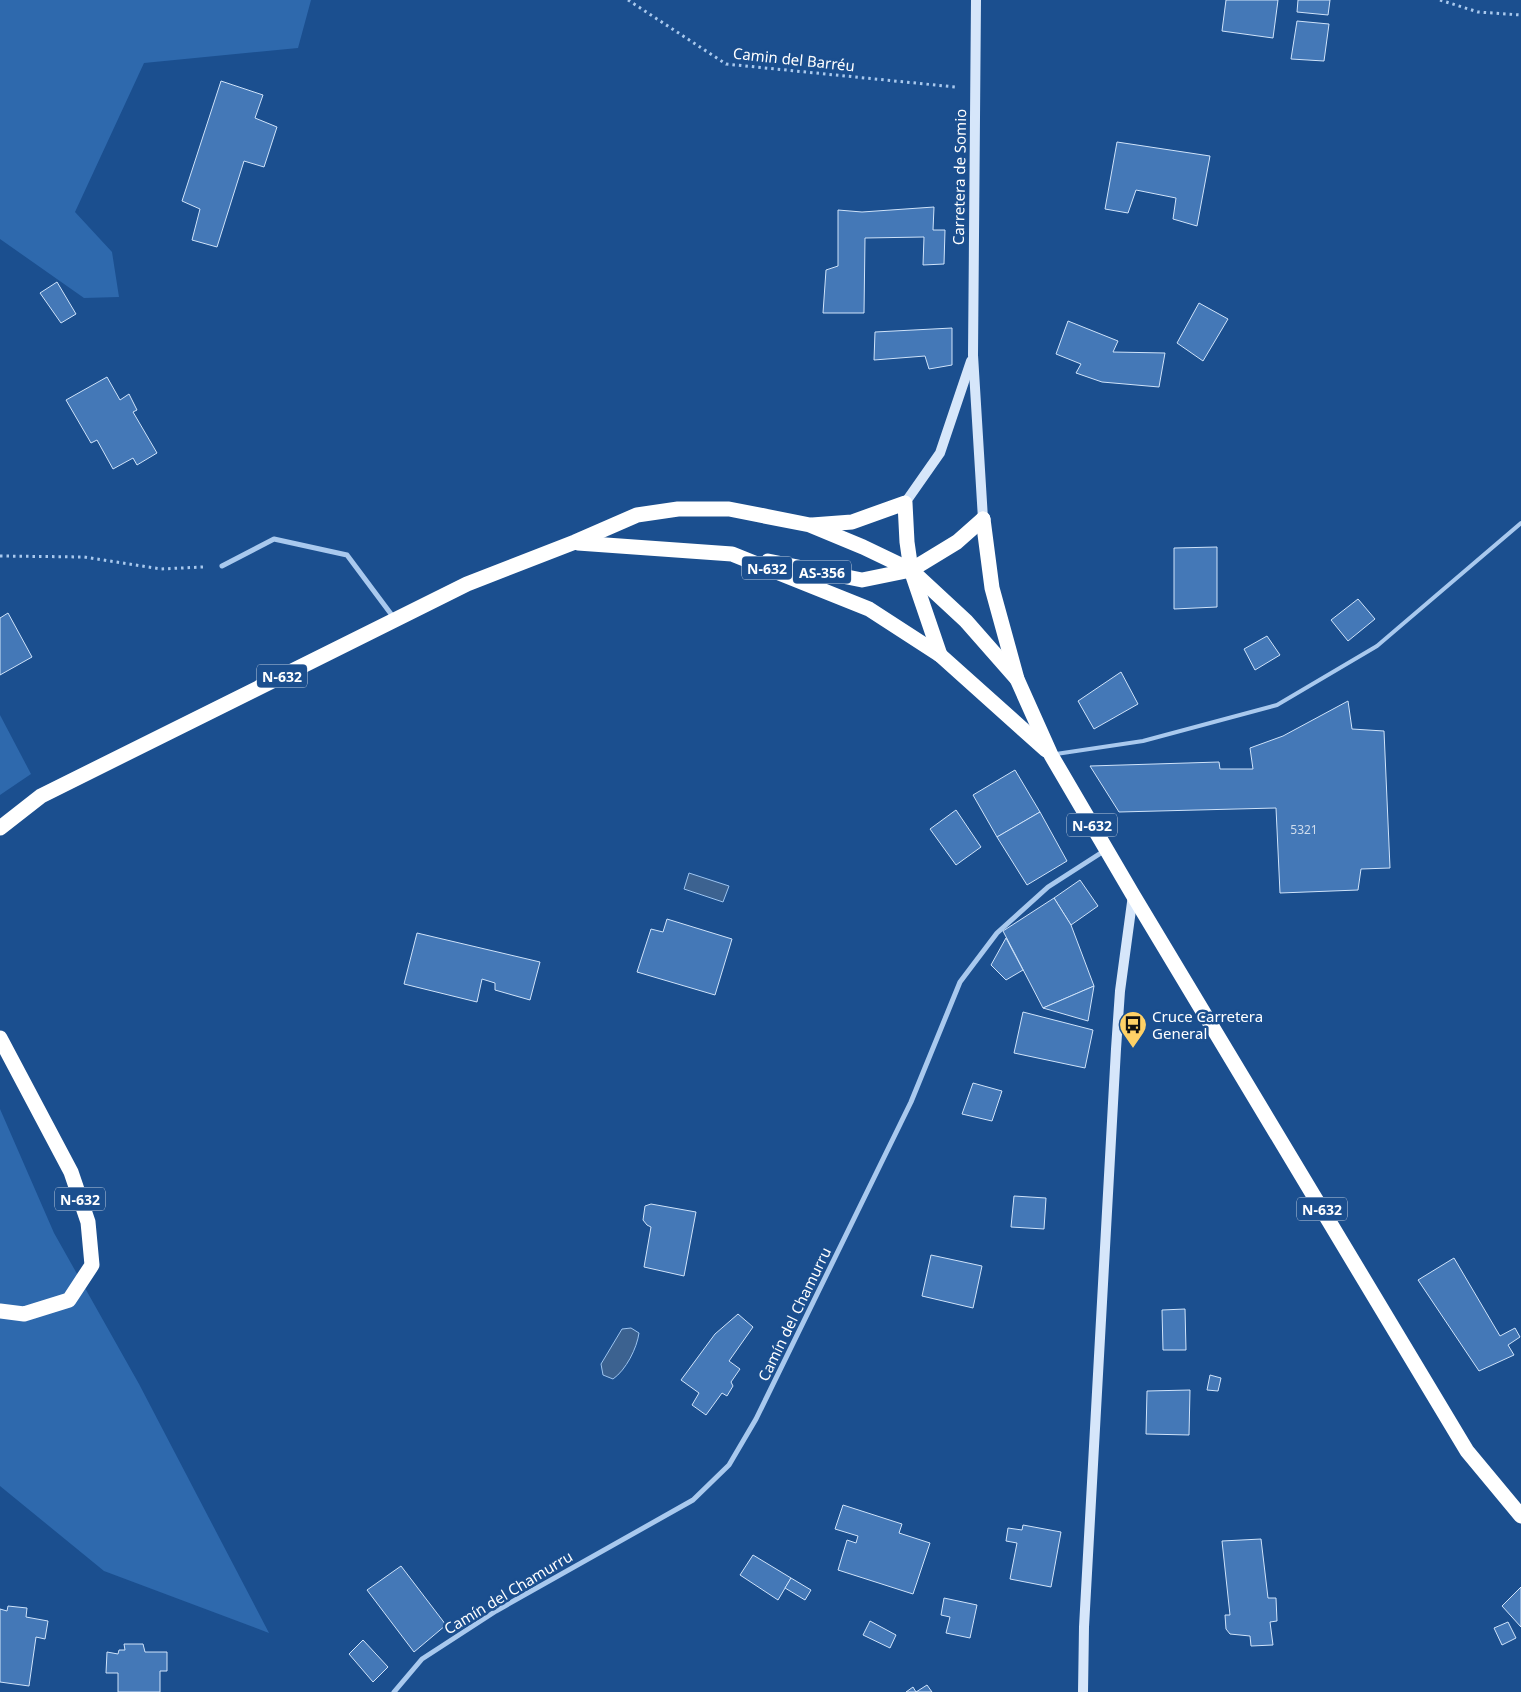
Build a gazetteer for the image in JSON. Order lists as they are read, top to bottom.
{
  "streets": {
    "highway": ["N-632", "AS-356"],
    "street": ["Carretera de Somio", "Camín del Chamurru"],
    "path": ["Camin del Barréu"]
  },
  "crossings": [
    ["Camin del Barréu", "Carretera de Somio"],
    ["N-632", "AS-356"],
    ["N-632", "Camín del Chamurru"]
  ],
  "places": {
    "bus stop": ["Cruce Carretera General"]
  },
  "house_numbers": ["5321"]
}
